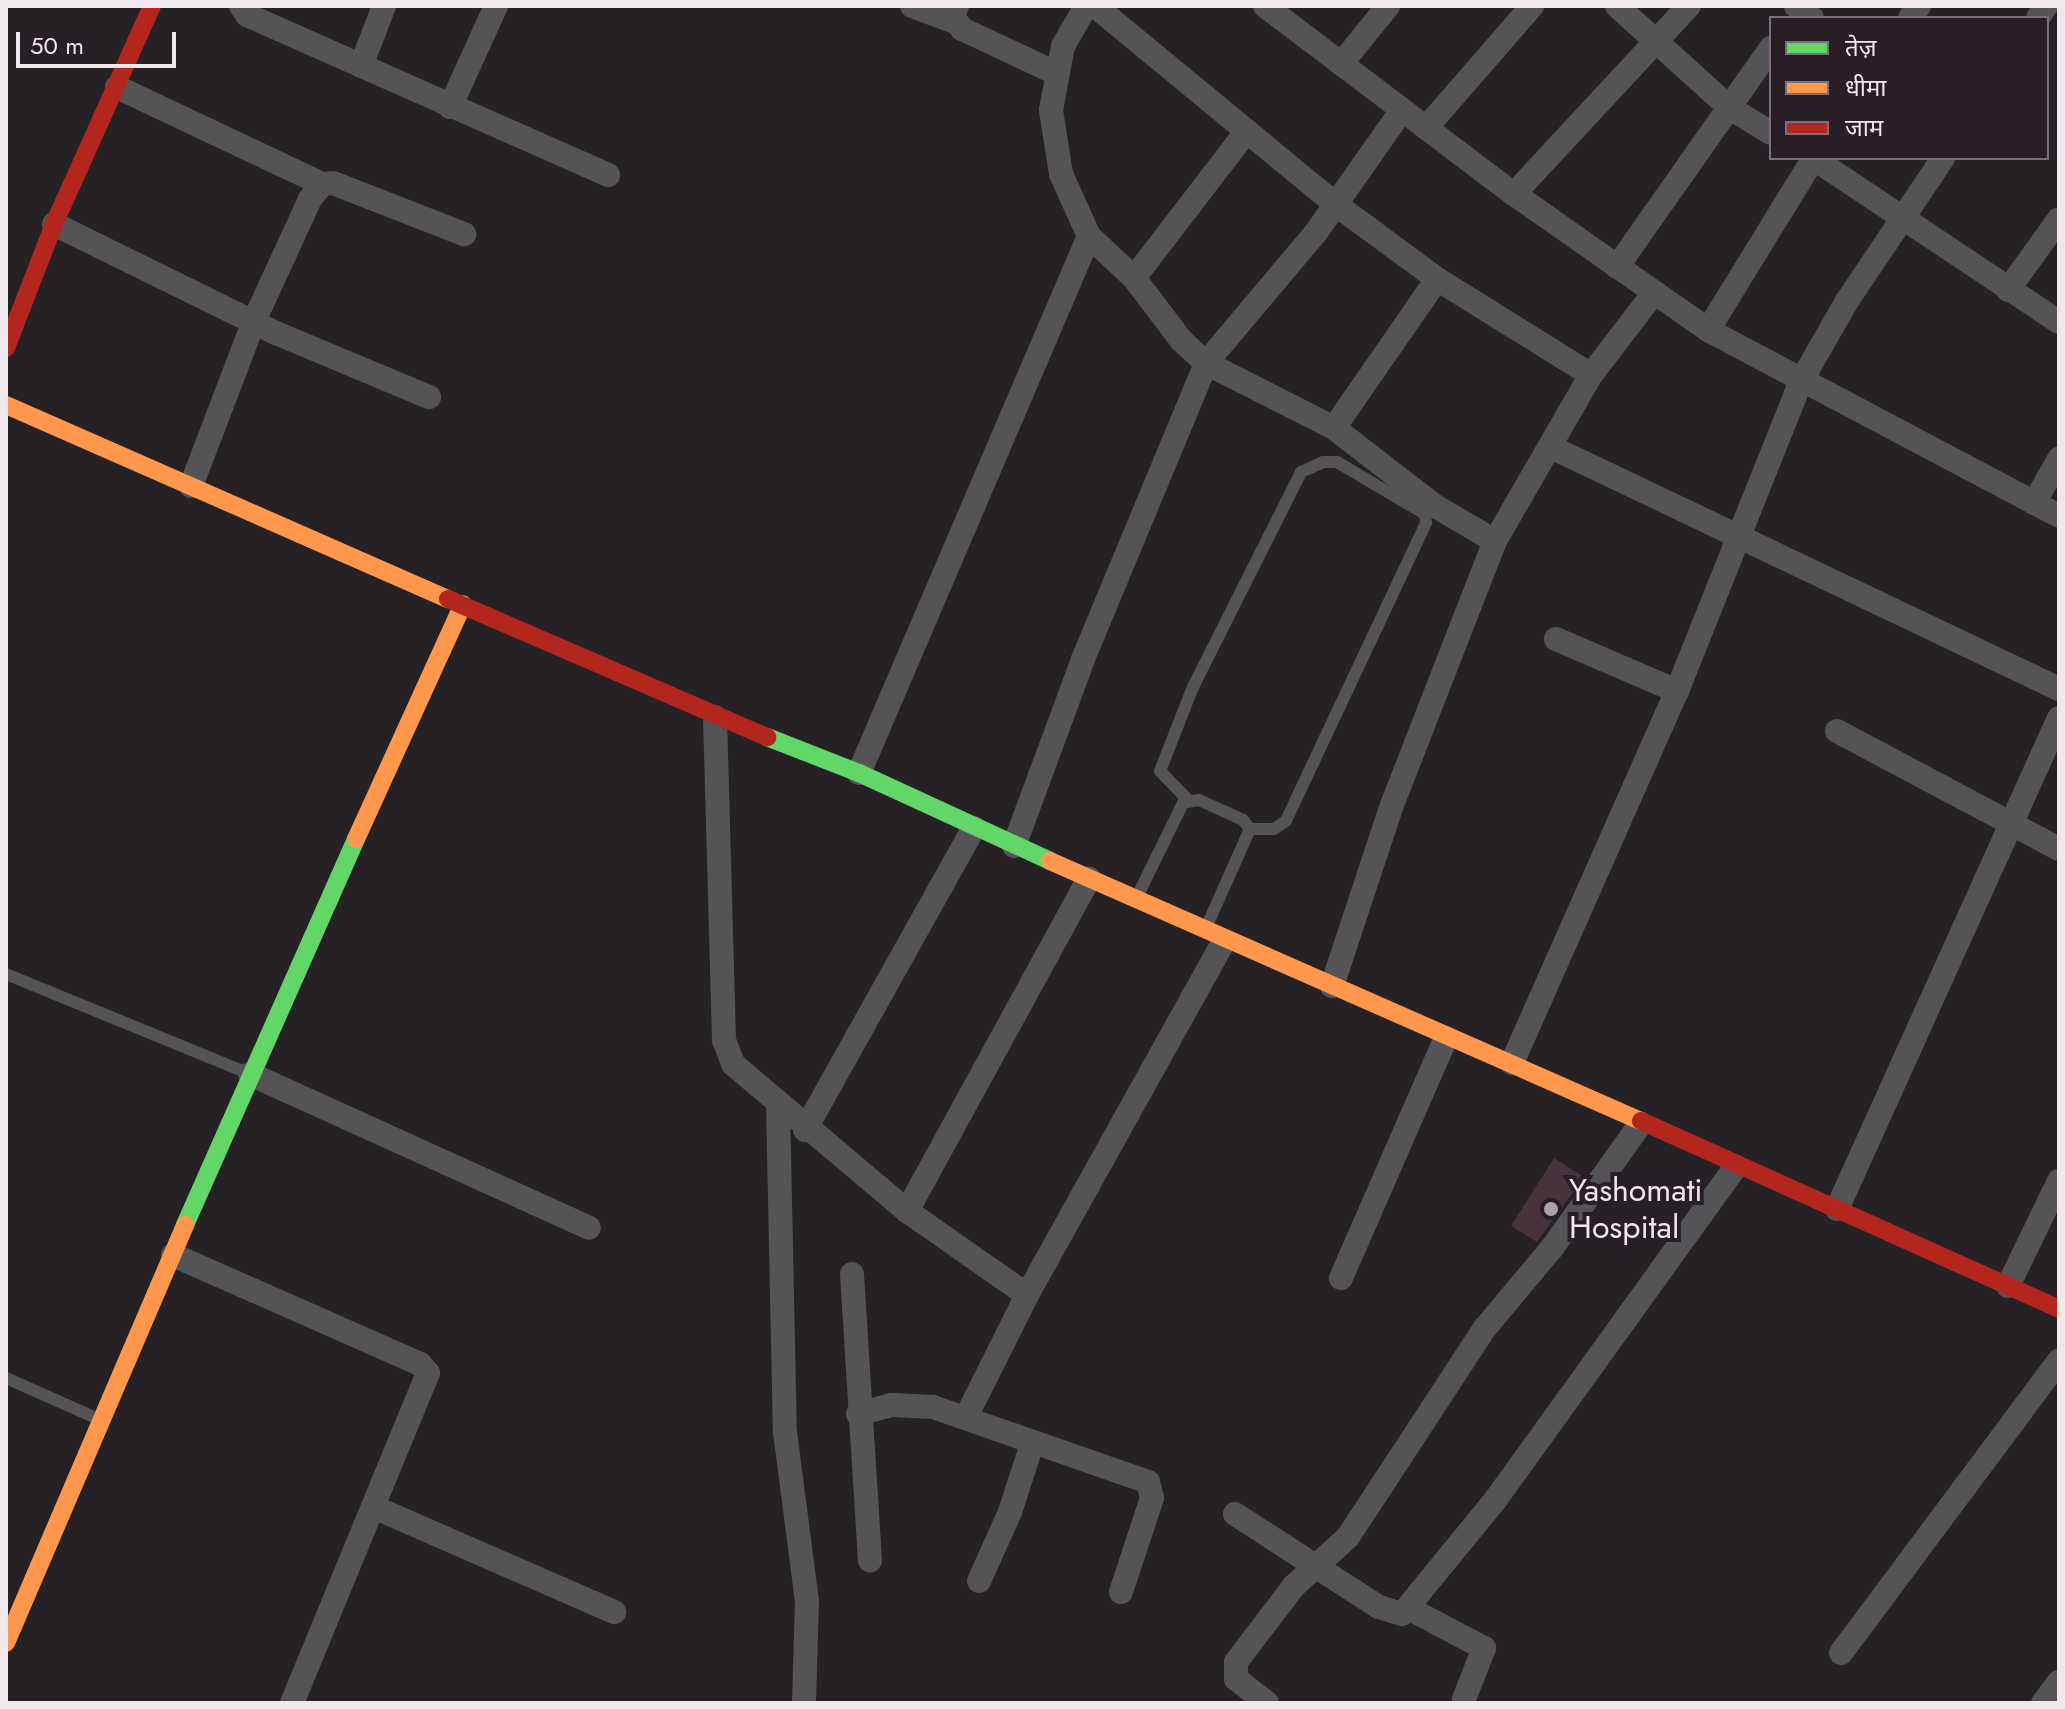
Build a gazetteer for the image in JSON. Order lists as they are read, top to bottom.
{
  "places": ["Yashomati Hospital"],
  "legend": ["तेज़", "धीमा", "जाम"],
  "scale_bar": "50 m"
}
